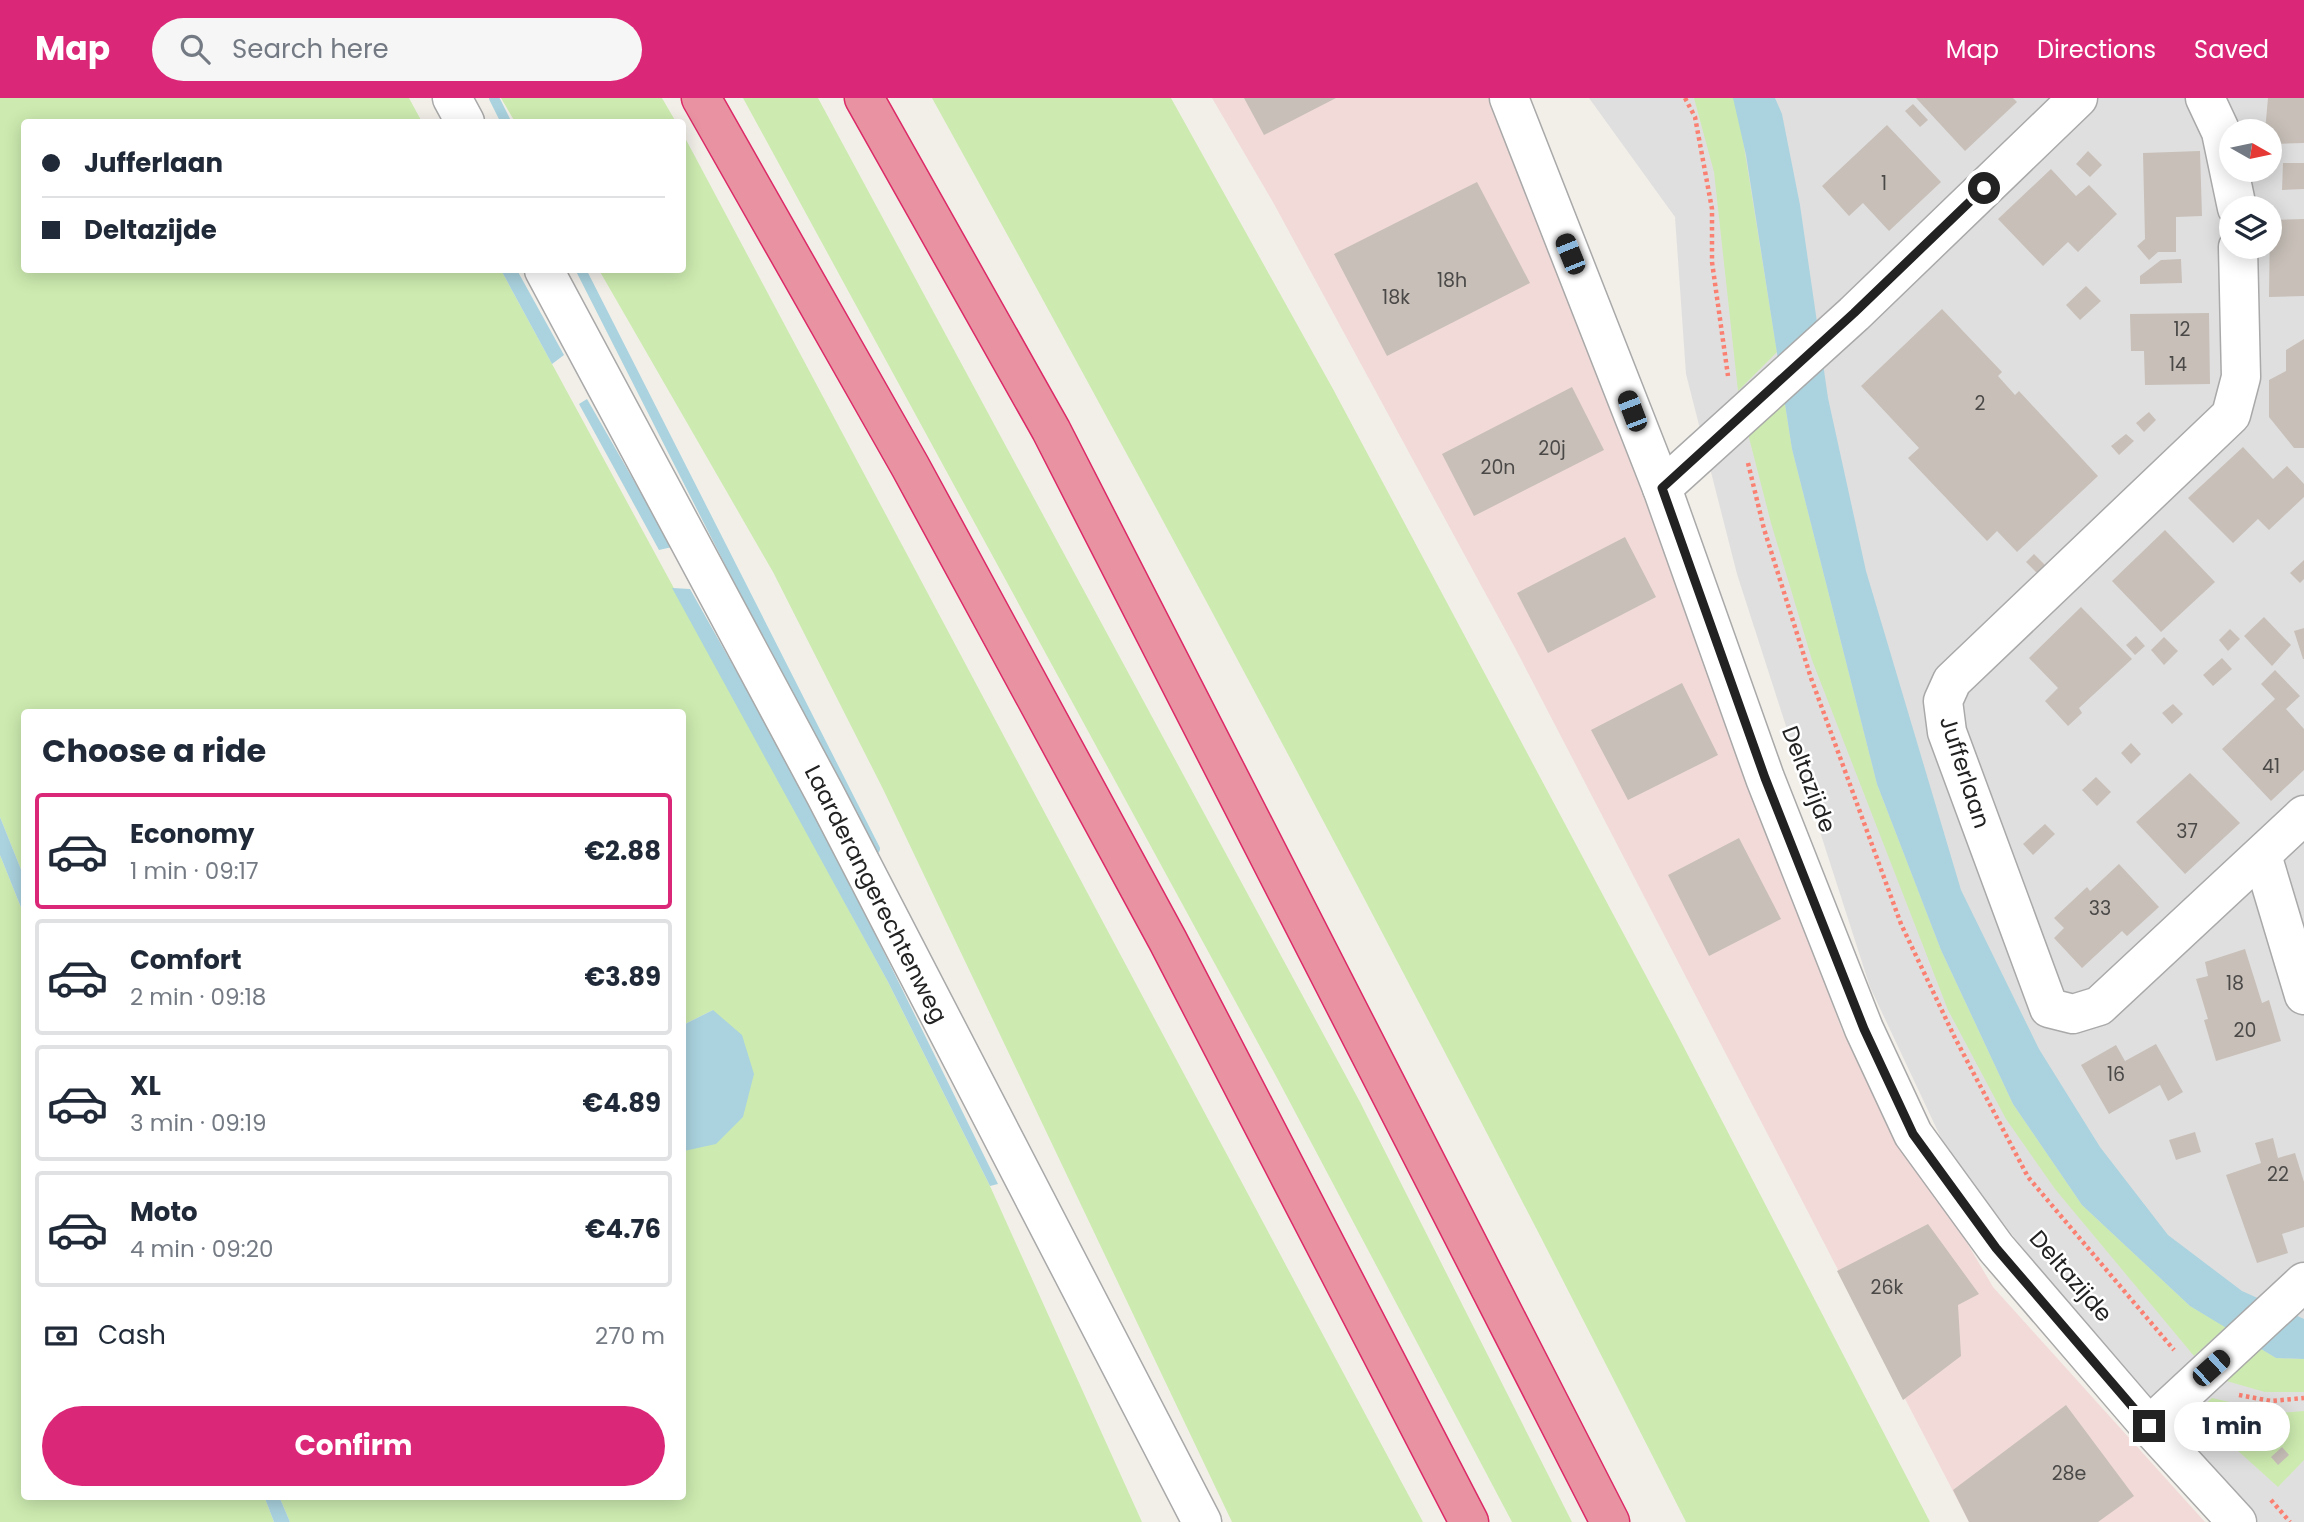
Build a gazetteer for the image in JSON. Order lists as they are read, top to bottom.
{
  "streets": {
    "street": ["Jufferlaan", "Deltazijde", "Laarderangerechtenweg"]
  },
  "house_numbers": [
    "1",
    "18h",
    "18k",
    "12",
    "14",
    "2",
    "20j",
    "20n",
    "41",
    "37",
    "33",
    "18",
    "20",
    "16",
    "22",
    "26k",
    "28e"
  ],
  "north": "right",
  "page": {
    "header": "Map",
    "search": "Search here",
    "nav": ["Map", "Directions", "Saved"],
    "banner": ["Jufferlaan", "Deltazijde"],
    "heading": "Choose a ride",
    "list": [
      {
        "name": "Economy",
        "note": "1 min · 09:17",
        "value": "€2.88"
      },
      {
        "name": "Comfort",
        "note": "2 min · 09:18",
        "value": "€3.89"
      },
      {
        "name": "XL",
        "note": "3 min · 09:19",
        "value": "€4.89"
      },
      {
        "name": "Moto",
        "note": "4 min · 09:20",
        "value": "€4.76"
      }
    ],
    "pay": ["Cash", "270 m"],
    "buttons": "Confirm",
    "bubble": "1 min"
  }
}
